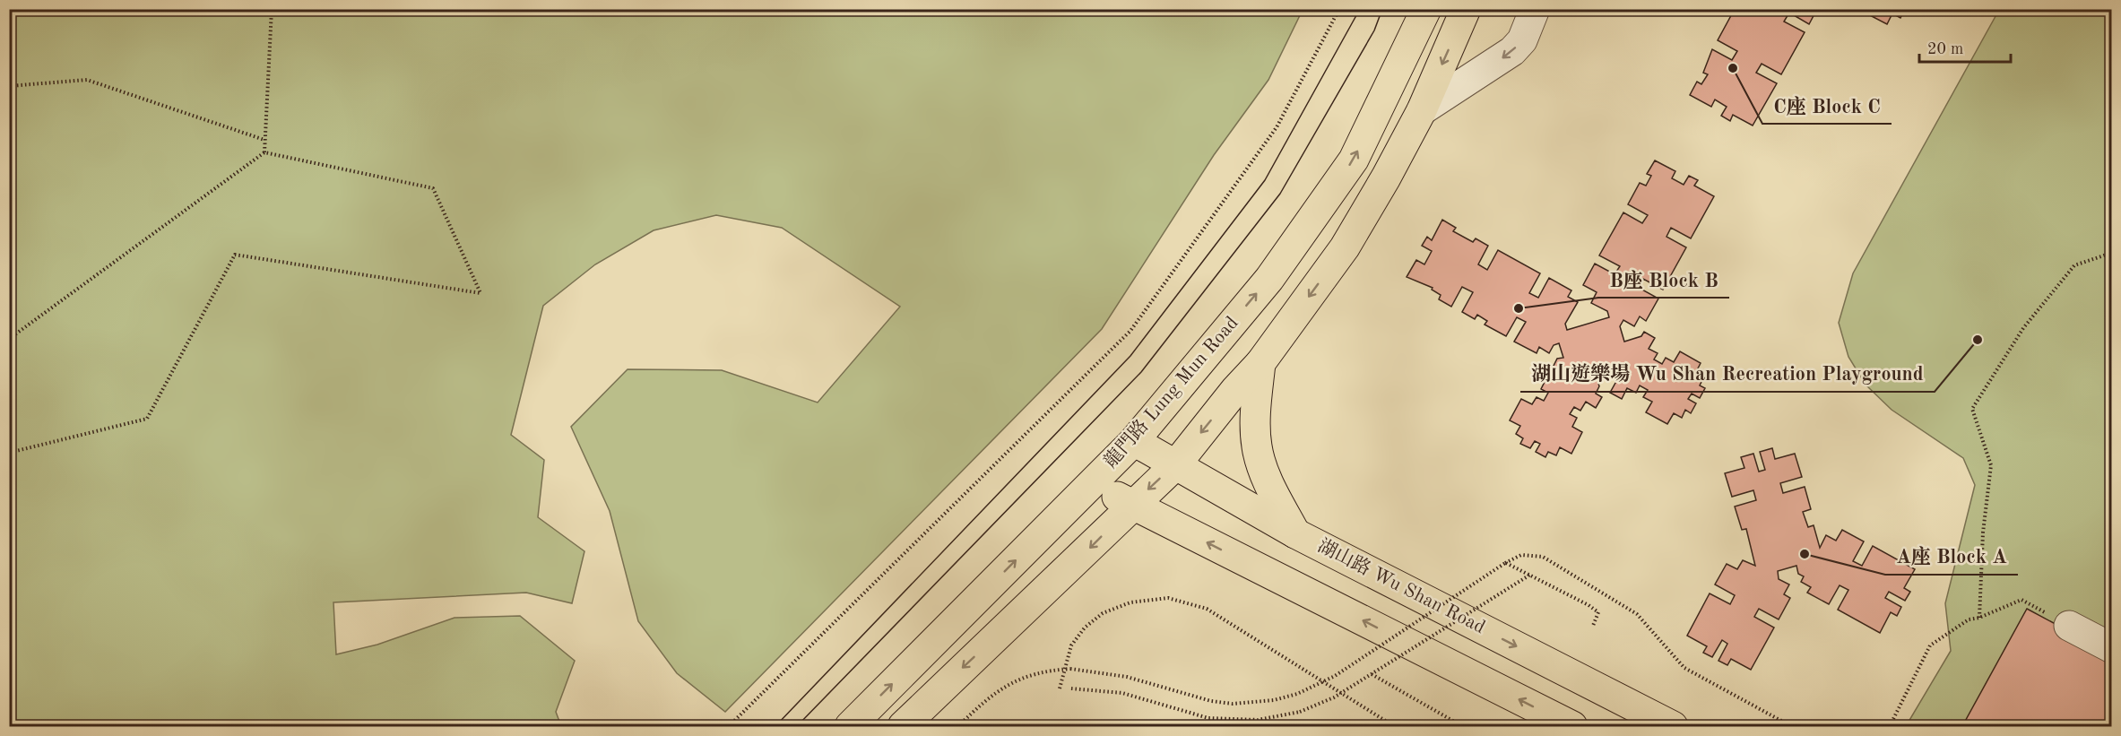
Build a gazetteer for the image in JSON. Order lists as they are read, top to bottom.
{
  "streets": {
    "main road": ["龍門路 Lung Mun Road", "湖山路 Wu Shan Road"]
  },
  "crossings": [
    ["龍門路 Lung Mun Road", "湖山路 Wu Shan Road"]
  ],
  "places": [
    "C座 Block C",
    "B座 Block B",
    "湖山遊樂場 Wu Shan Recreation Playground",
    "A座 Block A"
  ],
  "scale_bar": "20 m"
}
